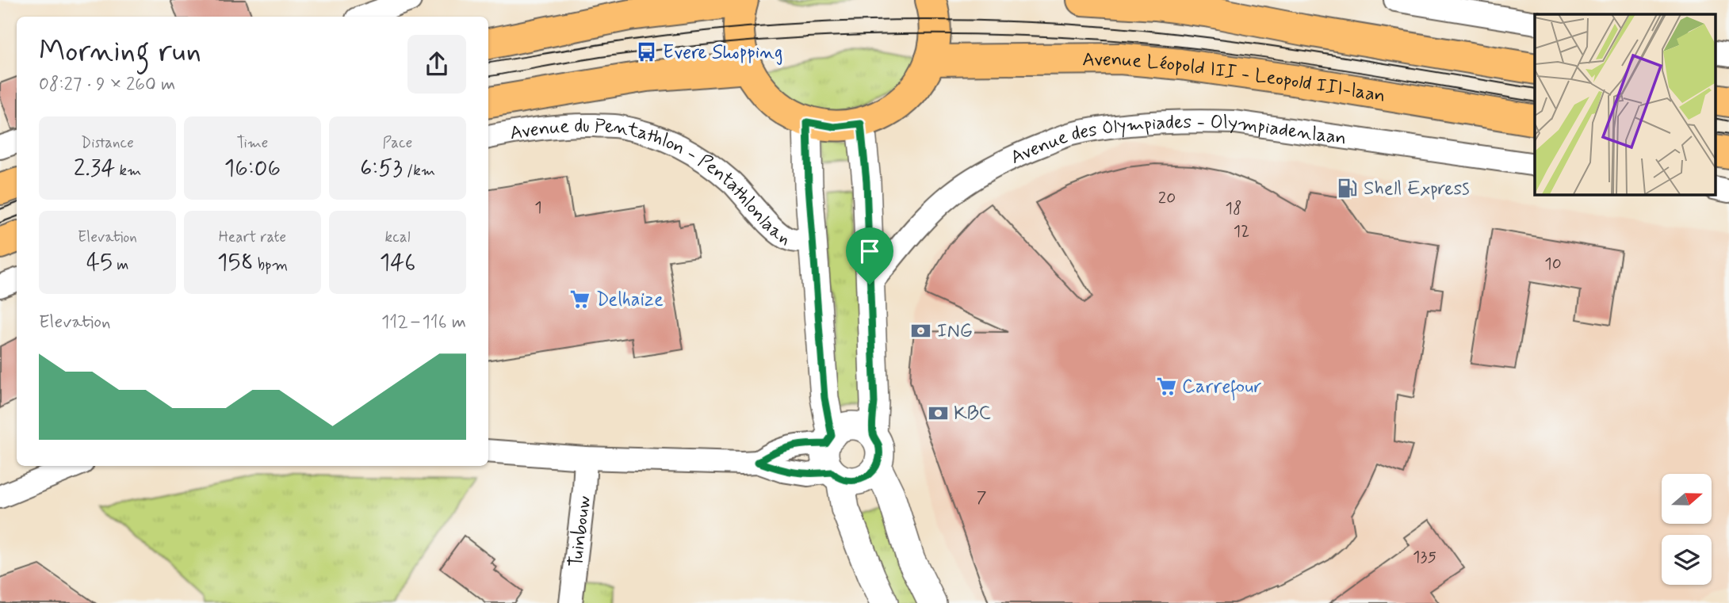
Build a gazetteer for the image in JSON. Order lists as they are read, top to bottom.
{
  "streets": {
    "main road": ["Avenue Léopold III - Leopold III-laan"],
    "street": ["Avenue des Olympiades - Olympiadenlaan", "Avenue du Pentathlon - Pentathlonlaan", "Tuinbouw"]
  },
  "places": {
    "bus stop": ["Evere Shopping"],
    "fuel station": ["Shell Express"],
    "supermarket": ["Delhaize", "Carrefour"],
    "bank": ["ING", "KBC"]
  },
  "house_numbers": [
    "20",
    "1",
    "18",
    "12",
    "10",
    "7",
    "135"
  ],
  "north": "right",
  "page": {
    "heading": ["Morning run", "08:27 · 9 × 260 m"],
    "stats": [
      ["Distance", "2.34 km"],
      ["Time", "16:06"],
      ["Pace", "6:53 /km"],
      ["Elevation", "45 m"],
      ["Heart rate", "158 bpm"],
      ["kcal", "146"]
    ],
    "chart": ["Elevation", "112–116 m"]
  }
}
